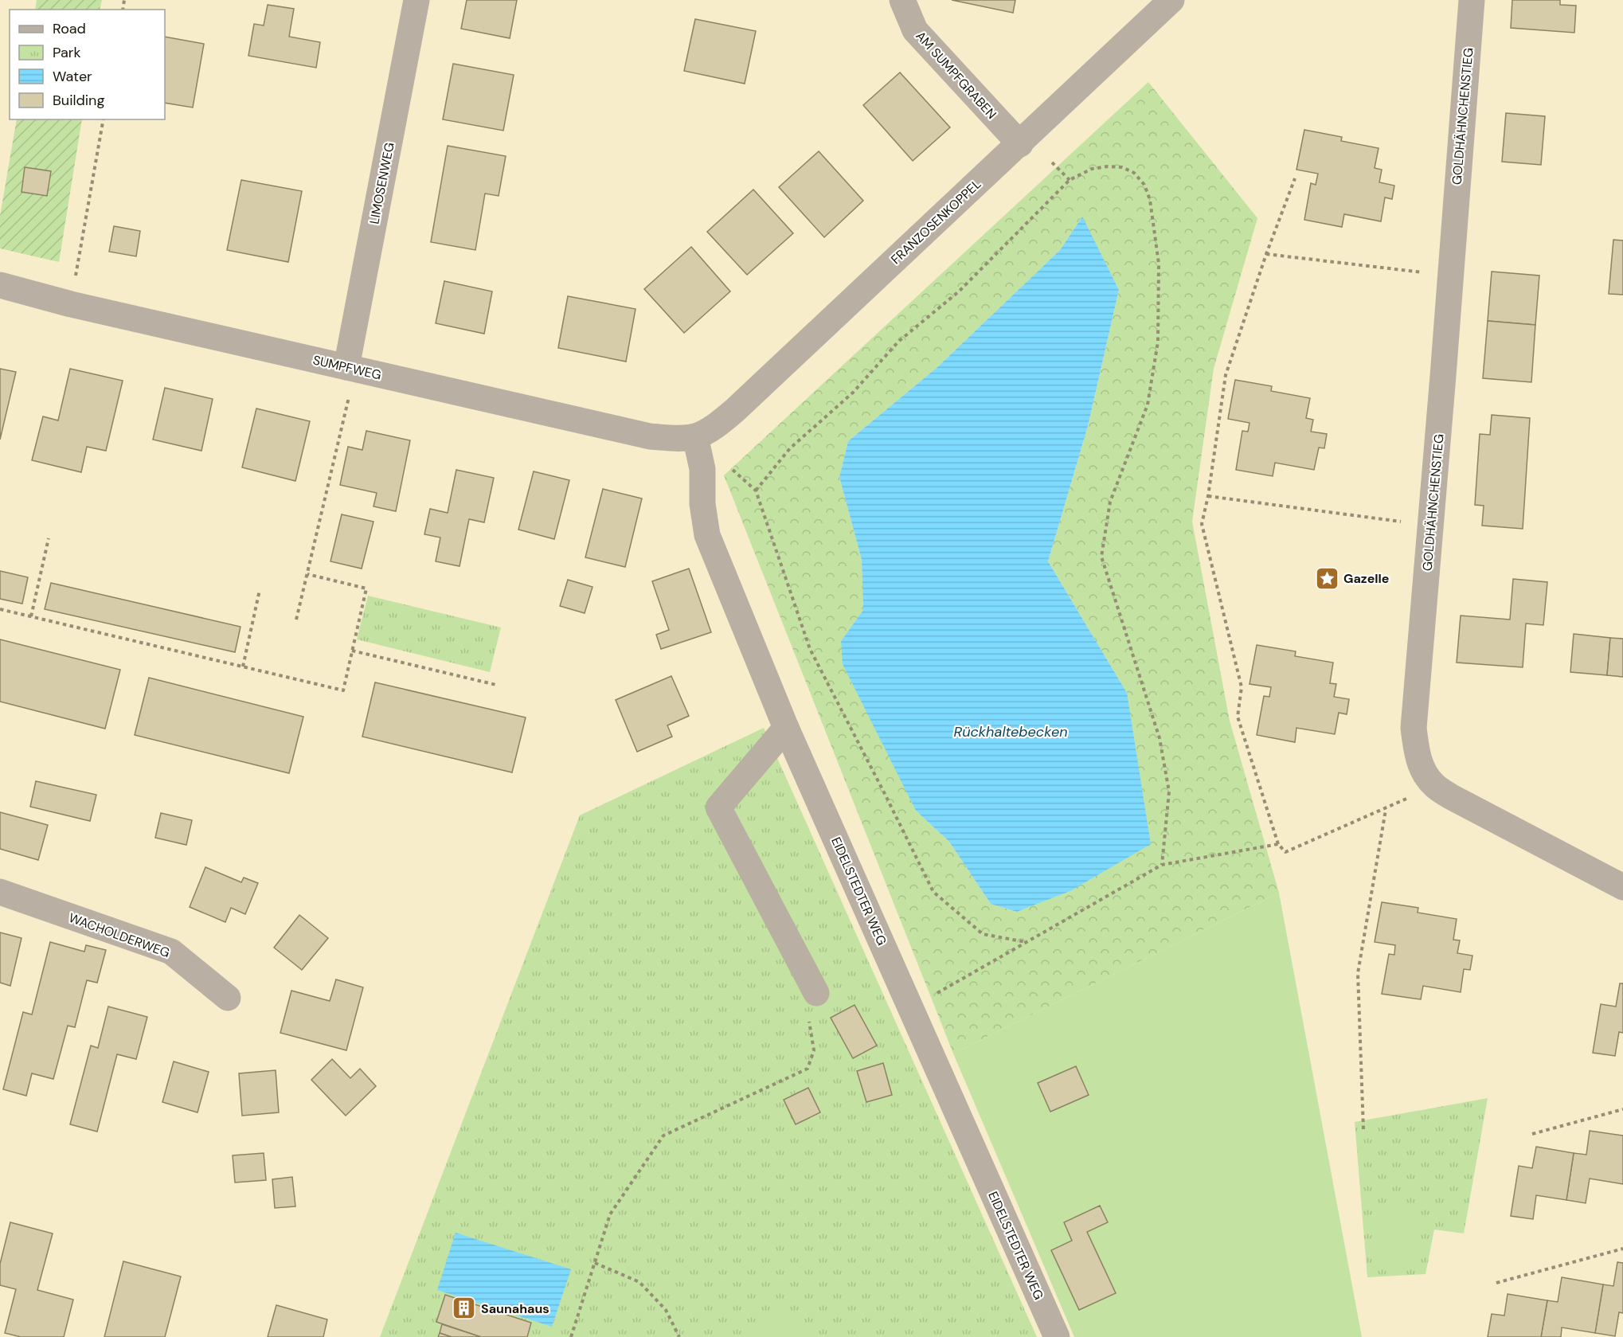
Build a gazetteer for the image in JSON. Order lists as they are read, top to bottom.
{
  "streets": {
    "street": [
      "AM SUMPFGRABEN",
      "GOLDHÄHNCHENSTIEG",
      "LIMOSENWEG",
      "FRANZOSENKOPPEL",
      "SUMPFWEG",
      "EIDELSTEDTER WEG",
      "WACHOLDERWEG"
    ]
  },
  "crossings": [
    ["AM SUMPFGRABEN", "FRANZOSENKOPPEL"],
    ["LIMOSENWEG", "SUMPFWEG"],
    ["FRANZOSENKOPPEL", "SUMPFWEG"],
    ["FRANZOSENKOPPEL", "EIDELSTEDTER WEG"],
    ["SUMPFWEG", "EIDELSTEDTER WEG"]
  ],
  "water": ["Rückhaltebecken"],
  "places": {
    "place": ["Gazelle"],
    "building": ["Saunahaus"]
  },
  "legend": [
    "Road",
    "Park",
    "Water",
    "Building"
  ]
}
